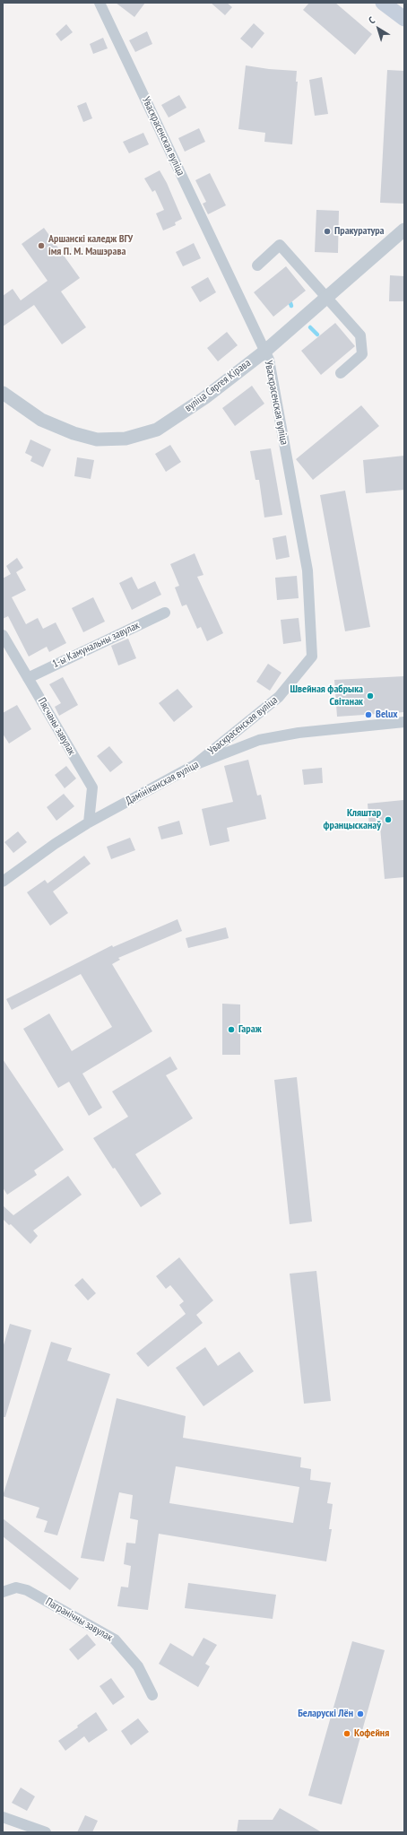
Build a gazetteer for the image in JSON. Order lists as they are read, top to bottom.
{
  "streets": {
    "street": [
      "Уваскрасенская вуліца",
      "вуліца Сяргея Кірава",
      "1-ы Камунальны завулак",
      "Пясчаны завулак",
      "Дамініканская вуліца",
      "Пагранічны завулак"
    ]
  },
  "crossings": [
    ["Уваскрасенская вуліца", "вуліца Сяргея Кірава"],
    ["Уваскрасенская вуліца", "Дамініканская вуліца"],
    ["1-ы Камунальны завулак", "Пясчаны завулак"],
    ["Пясчаны завулак", "Дамініканская вуліца"]
  ],
  "places": [
    "Пракуратура",
    "Аршанскі каледж ВГУ імя П. М. Машэрава",
    "Швейная фабрыка Світанак",
    "Belux",
    "Кляштар францысканаў",
    "Гараж",
    "Беларускі Лён",
    "Кофейня"
  ],
  "north": "top left"
}
